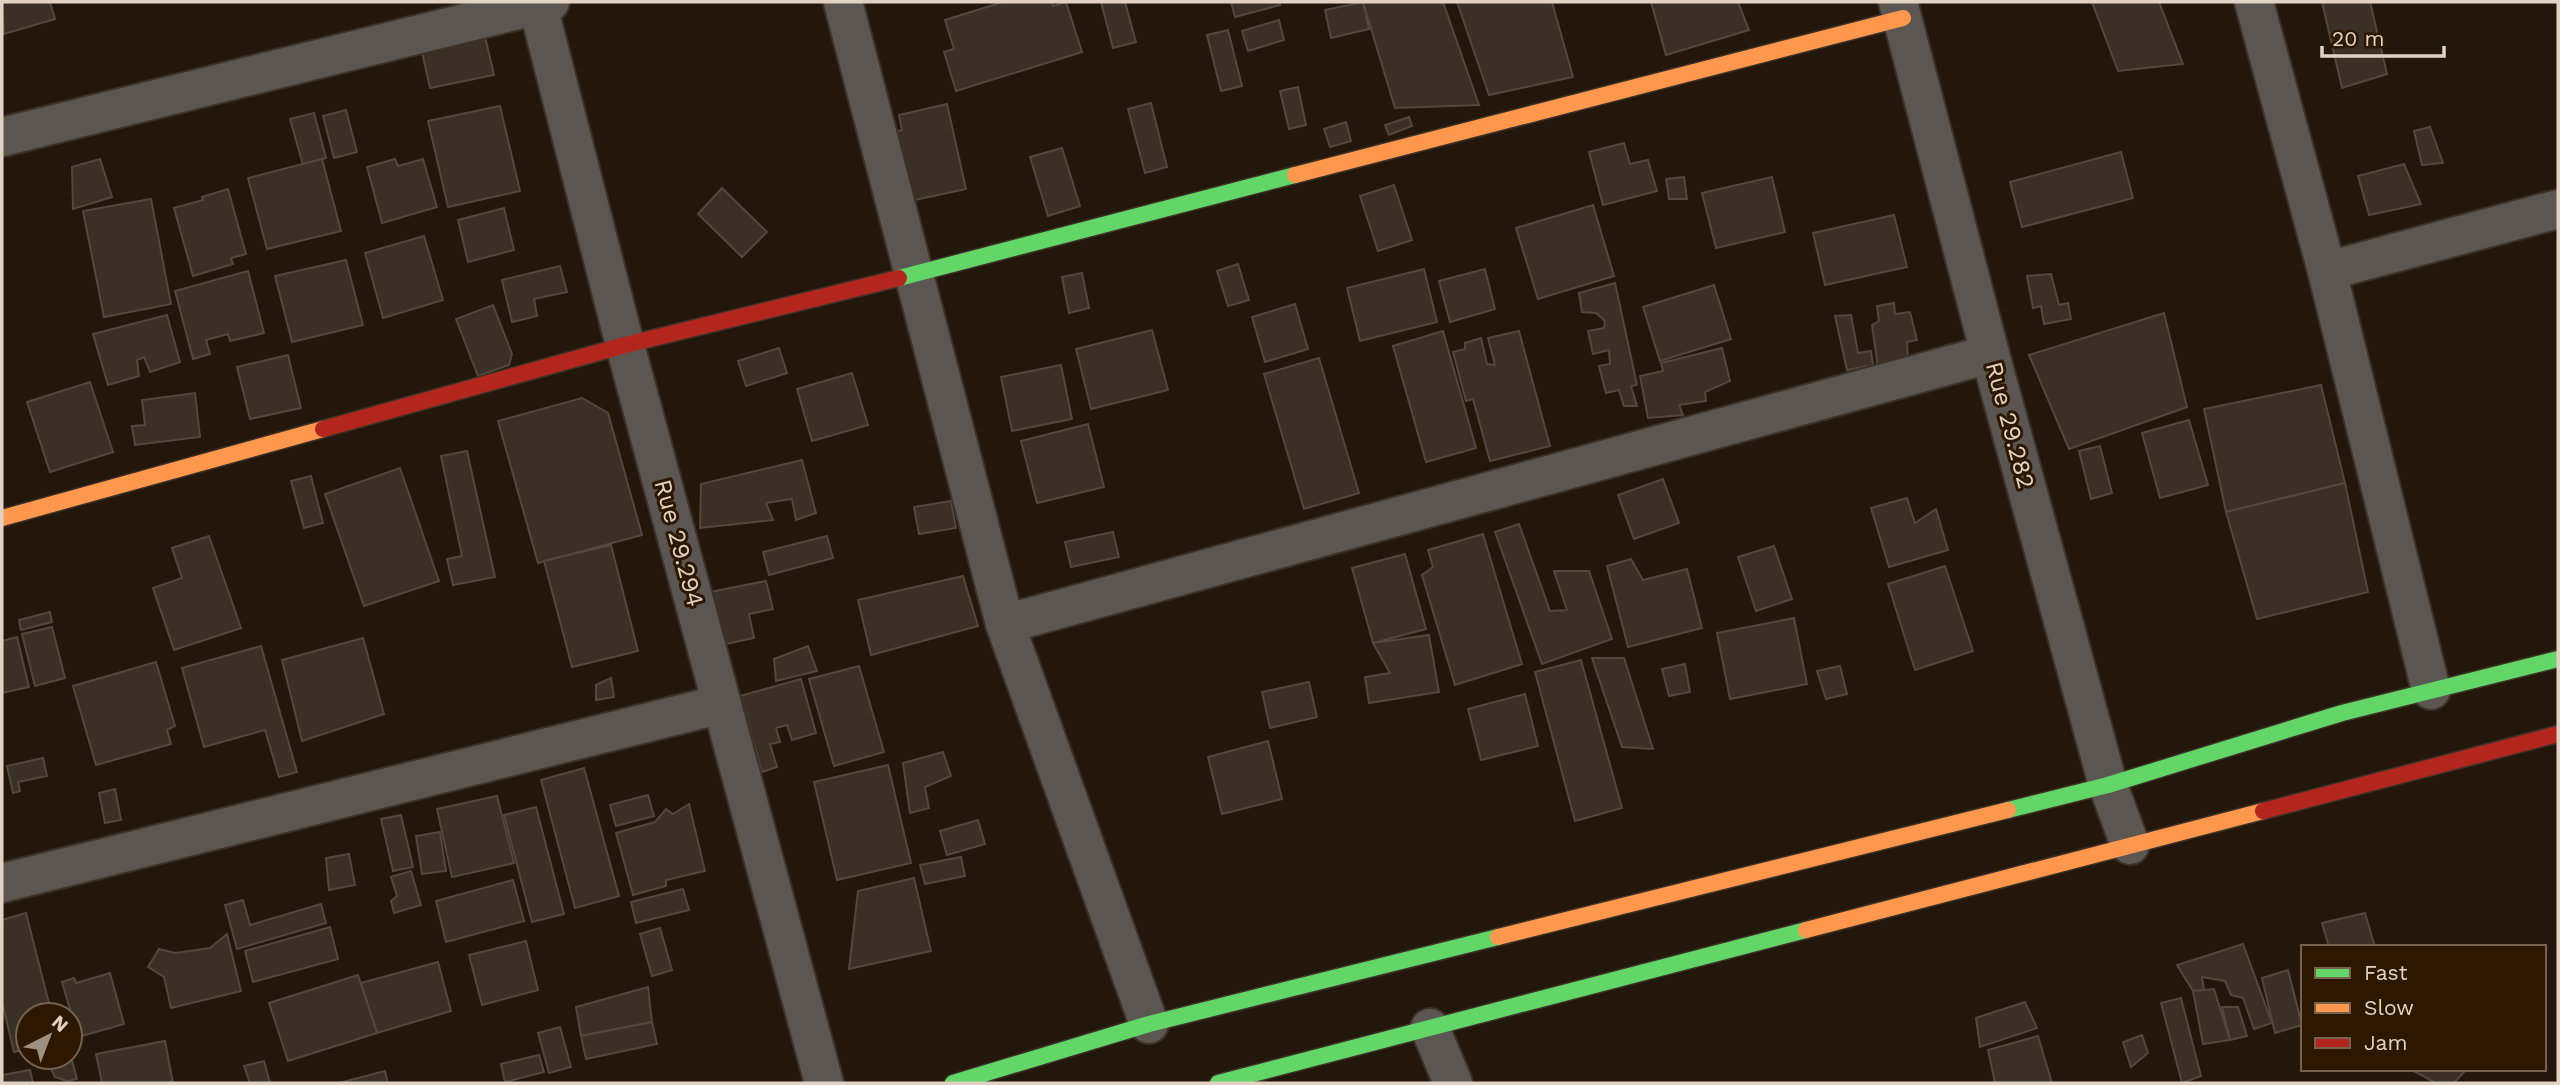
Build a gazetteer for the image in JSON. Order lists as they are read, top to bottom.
{
  "streets": {
    "street": ["Rue 29.282", "Rue 29.294"]
  },
  "legend": ["Fast", "Slow", "Jam"],
  "scale_bar": "20 m",
  "north": "top right"
}
